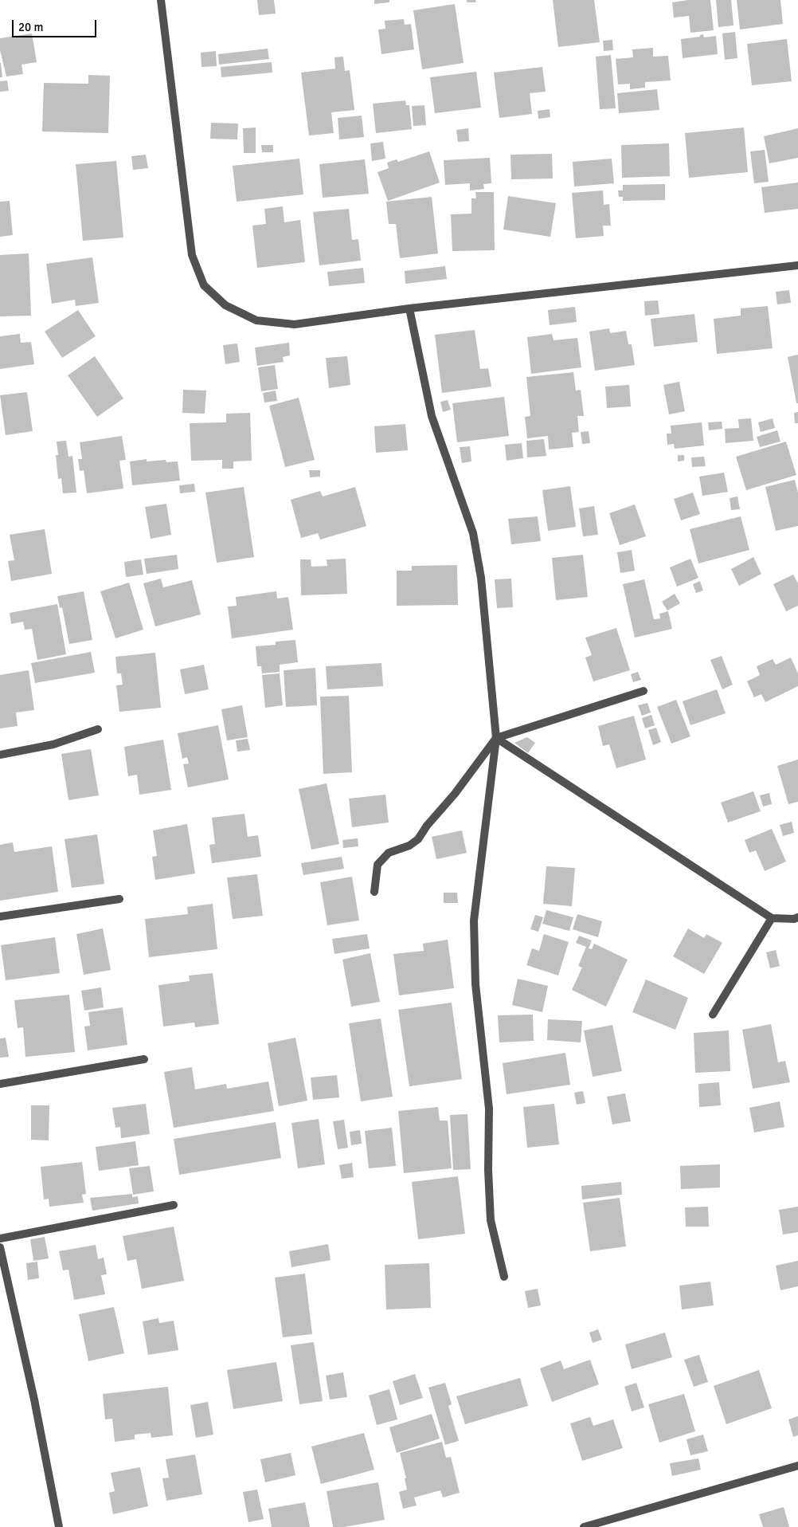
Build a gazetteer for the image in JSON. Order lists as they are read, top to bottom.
{
  "scale_bar": "20 m"
}
